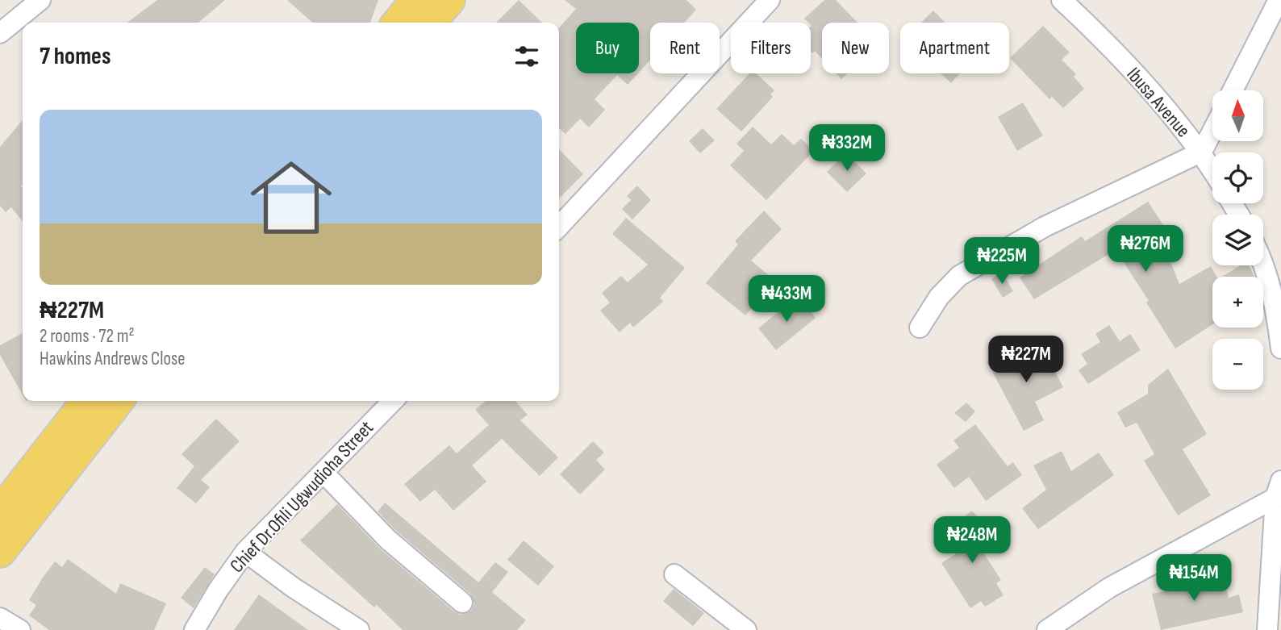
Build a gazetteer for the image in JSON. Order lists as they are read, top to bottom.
{
  "streets": {
    "street": ["Ibusa Avenue", "Chief Dr.Ofili Ugwudioha Street"]
  },
  "north": "top",
  "page": {
    "chip": [
      "Buy",
      "Rent",
      "Filters",
      "New",
      "Apartment"
    ],
    "heading": "7 homes",
    "map_buttons": ["+", "−"],
    "list": [
      {
        "name": "₦227M",
        "note": "2 rooms · 72 m² · Hawkins Andrews Close"
      }
    ],
    "price": [
      "₦332M",
      "₦276M",
      "₦225M",
      "₦433M",
      "₦227M",
      "₦248M",
      "₦154M"
    ]
  }
}
